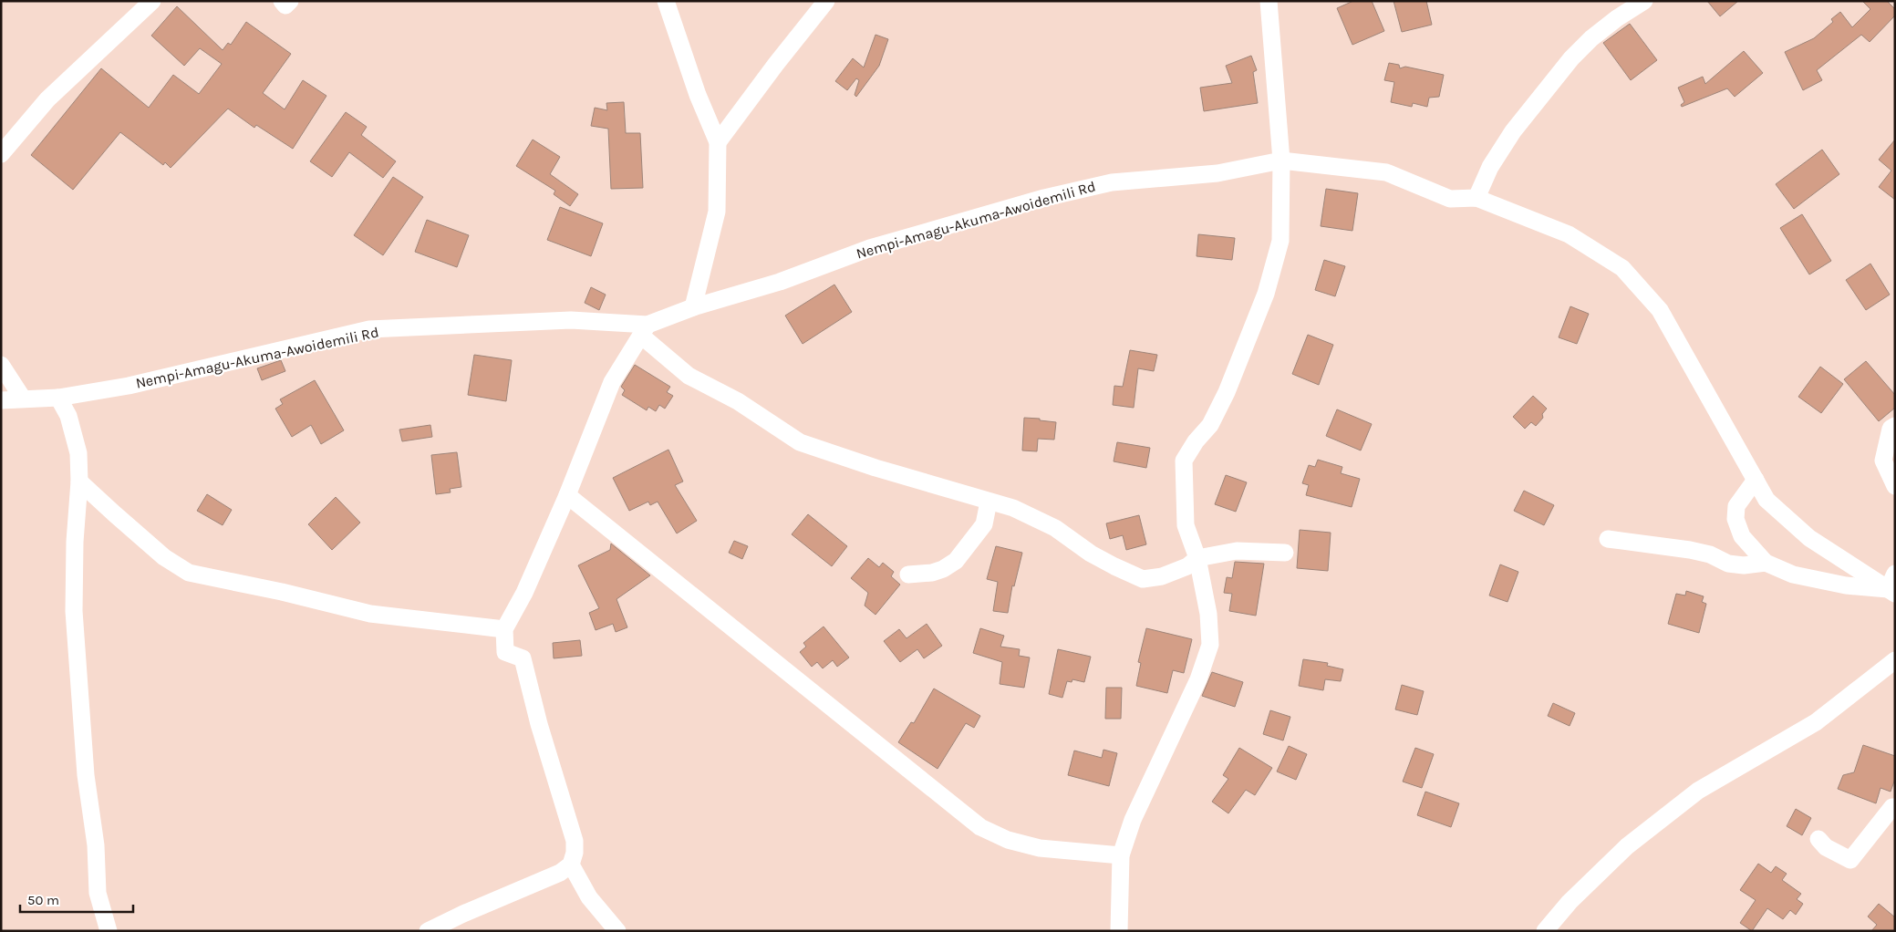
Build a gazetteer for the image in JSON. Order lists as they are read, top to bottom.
{
  "streets": {
    "street": ["Nempi-Amagu-Akuma-Awoidemili Rd"]
  },
  "scale_bar": "50 m"
}
